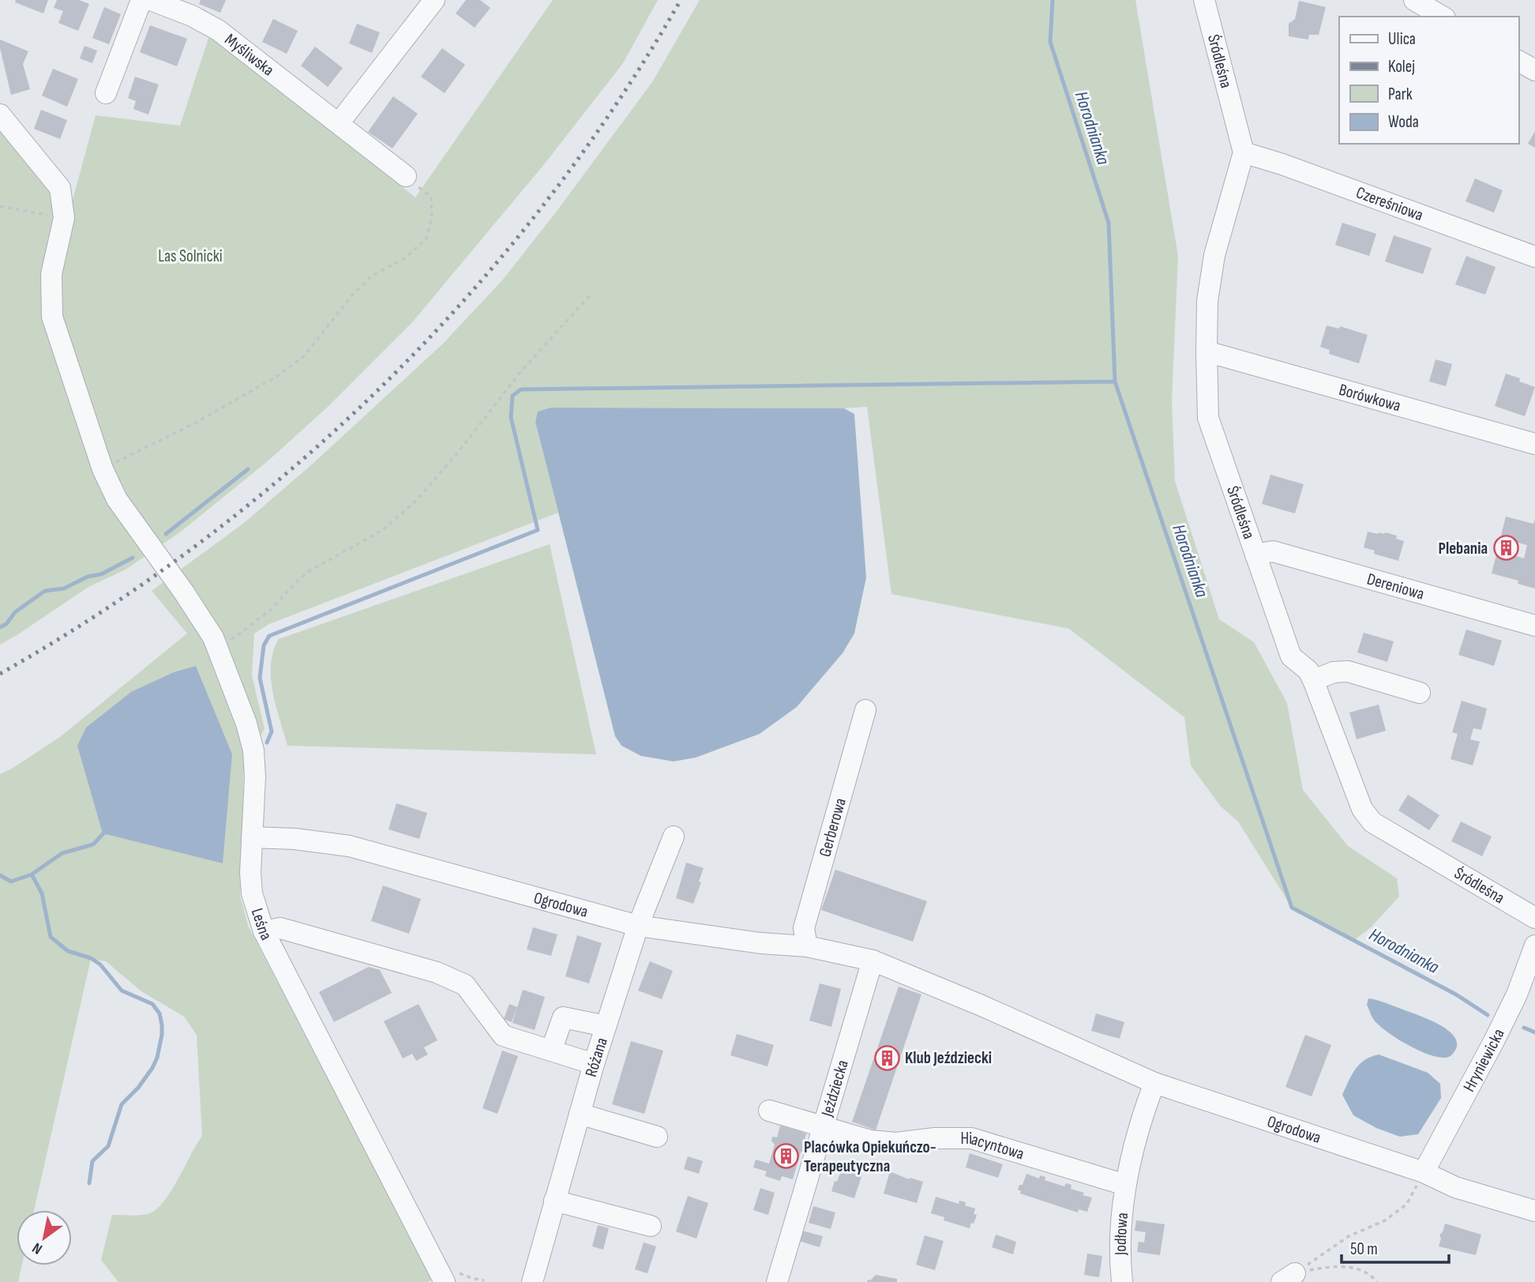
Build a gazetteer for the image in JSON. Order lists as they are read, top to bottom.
{
  "streets": {
    "street": [
      "Myśliwska",
      "Śródleśna",
      "Czereśniowa",
      "Borówkowa",
      "Dereniowa",
      "Gerberowa",
      "Ogrodowa",
      "Leśna",
      "Różana",
      "Hryniewicka",
      "Jeździecka",
      "Hiacyntowa",
      "Jodłowa"
    ]
  },
  "crossings": [
    ["Śródleśna", "Czereśniowa"],
    ["Śródleśna", "Borówkowa"],
    ["Śródleśna", "Dereniowa"],
    ["Gerberowa", "Ogrodowa"],
    ["Ogrodowa", "Leśna"],
    ["Ogrodowa", "Różana"],
    ["Ogrodowa", "Hryniewicka"],
    ["Ogrodowa", "Jeździecka"],
    ["Jeździecka", "Hiacyntowa"],
    ["Hiacyntowa", "Jodłowa"]
  ],
  "water": ["Horodnianka"],
  "parks": ["Las Solnicki"],
  "places": {
    "building": ["Plebania", "Klub Jeździecki", "Placówka Opiekuńczo- Terapeutyczna"]
  },
  "legend": [
    "Ulica",
    "Kolej",
    "Park",
    "Woda"
  ],
  "scale_bar": "50 m",
  "north": "bottom left"
}
